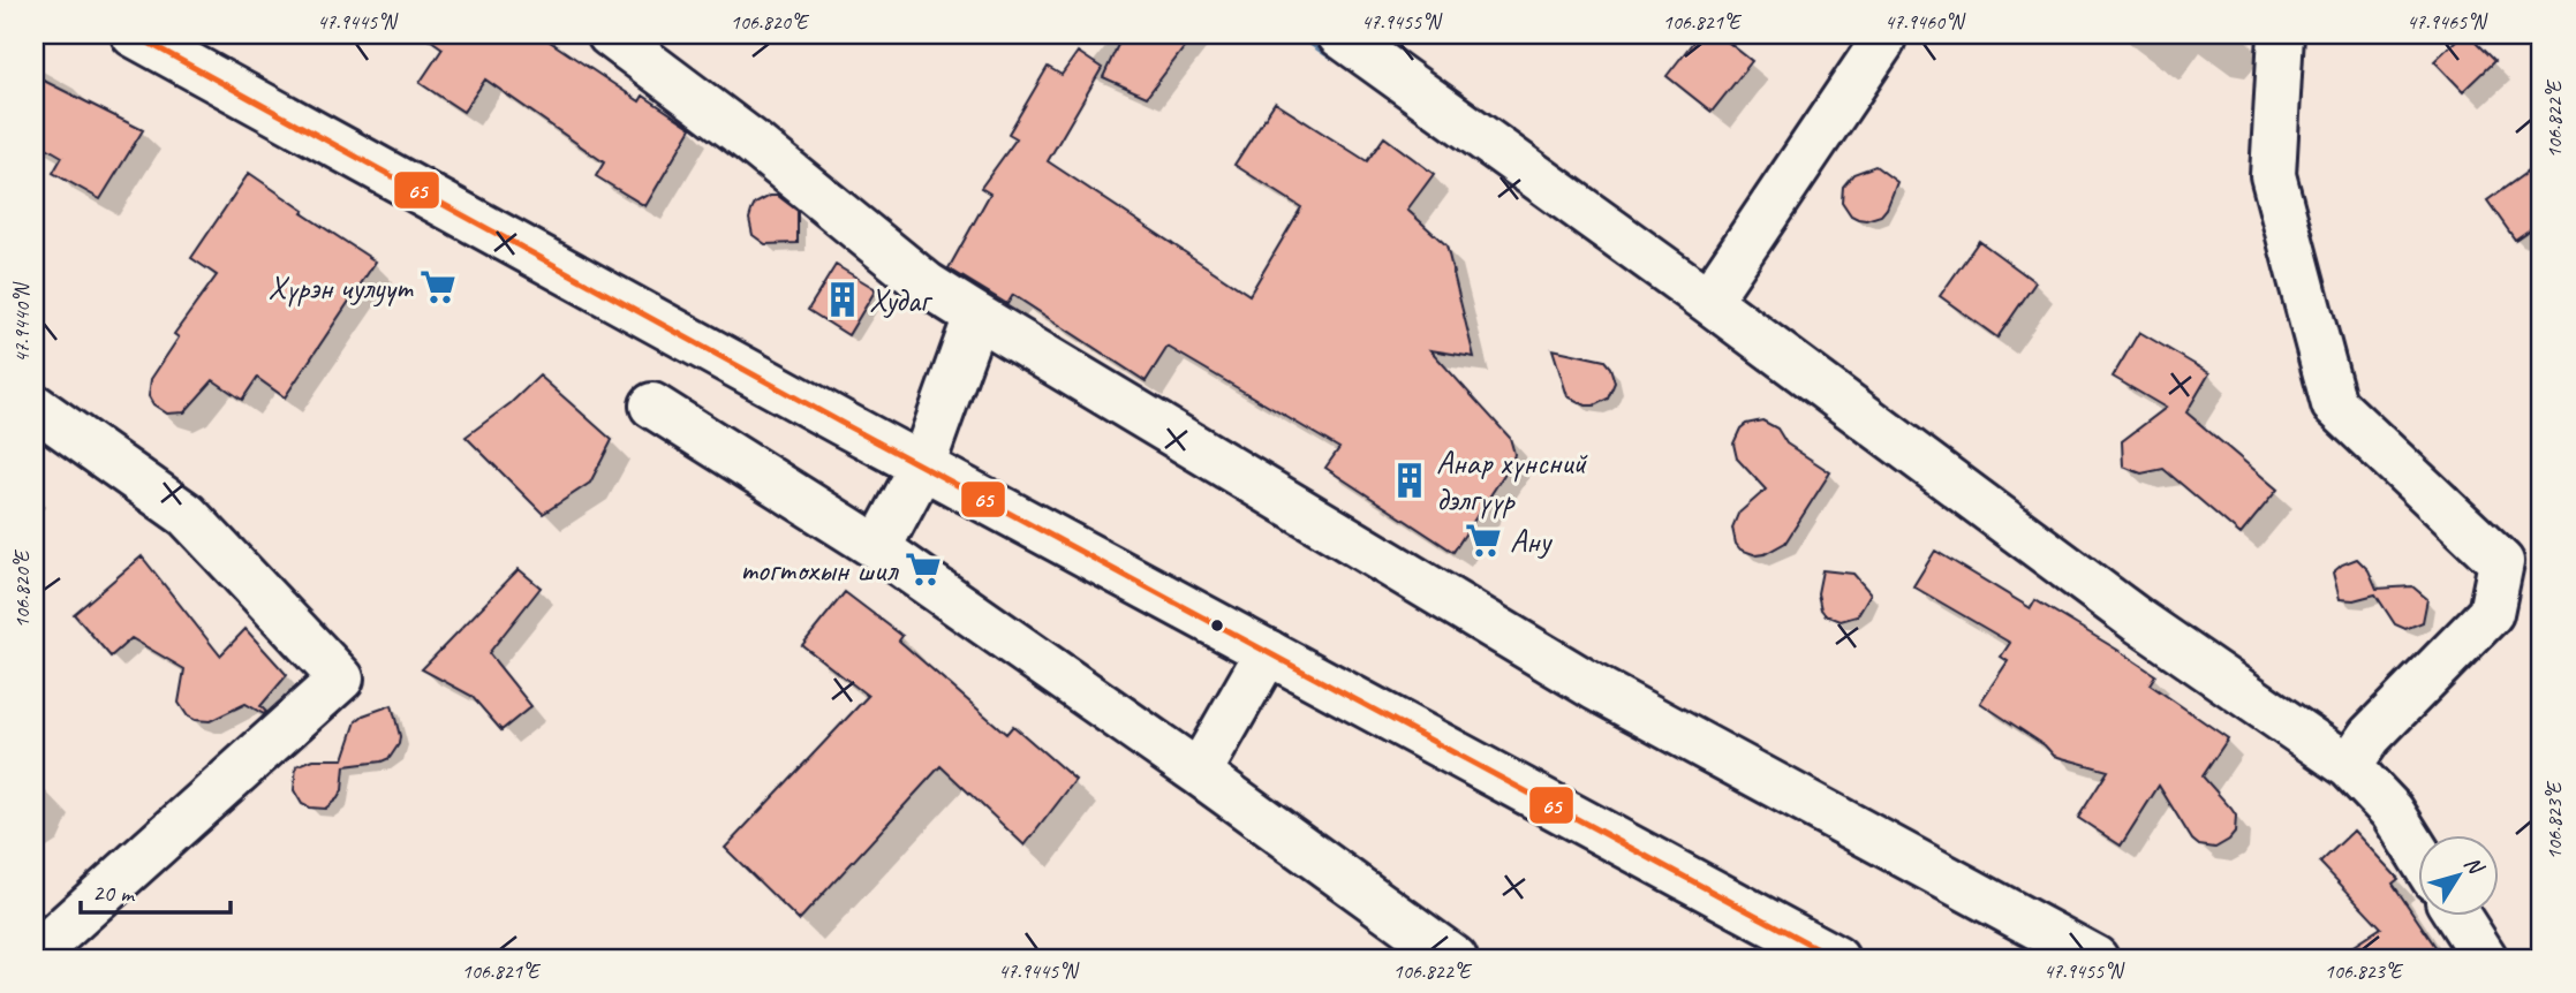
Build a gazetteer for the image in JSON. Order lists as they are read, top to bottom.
{
  "places": {
    "supermarket": ["Хүрэн чулуут", "Ану", "тогтохын шил"],
    "building": ["Худаг", "Анар хүнсний дэлгүүр"]
  },
  "lines": ["transit line 65"],
  "scale_bar": "20 m",
  "north": "top right",
  "coordinates": [
    "47.9445°N",
    "106.820°E",
    "47.9455°N",
    "106.821°E",
    "47.9460°N",
    "47.9465°N",
    "106.822°E",
    "47.9440°N",
    "106.823°E"
  ]
}
